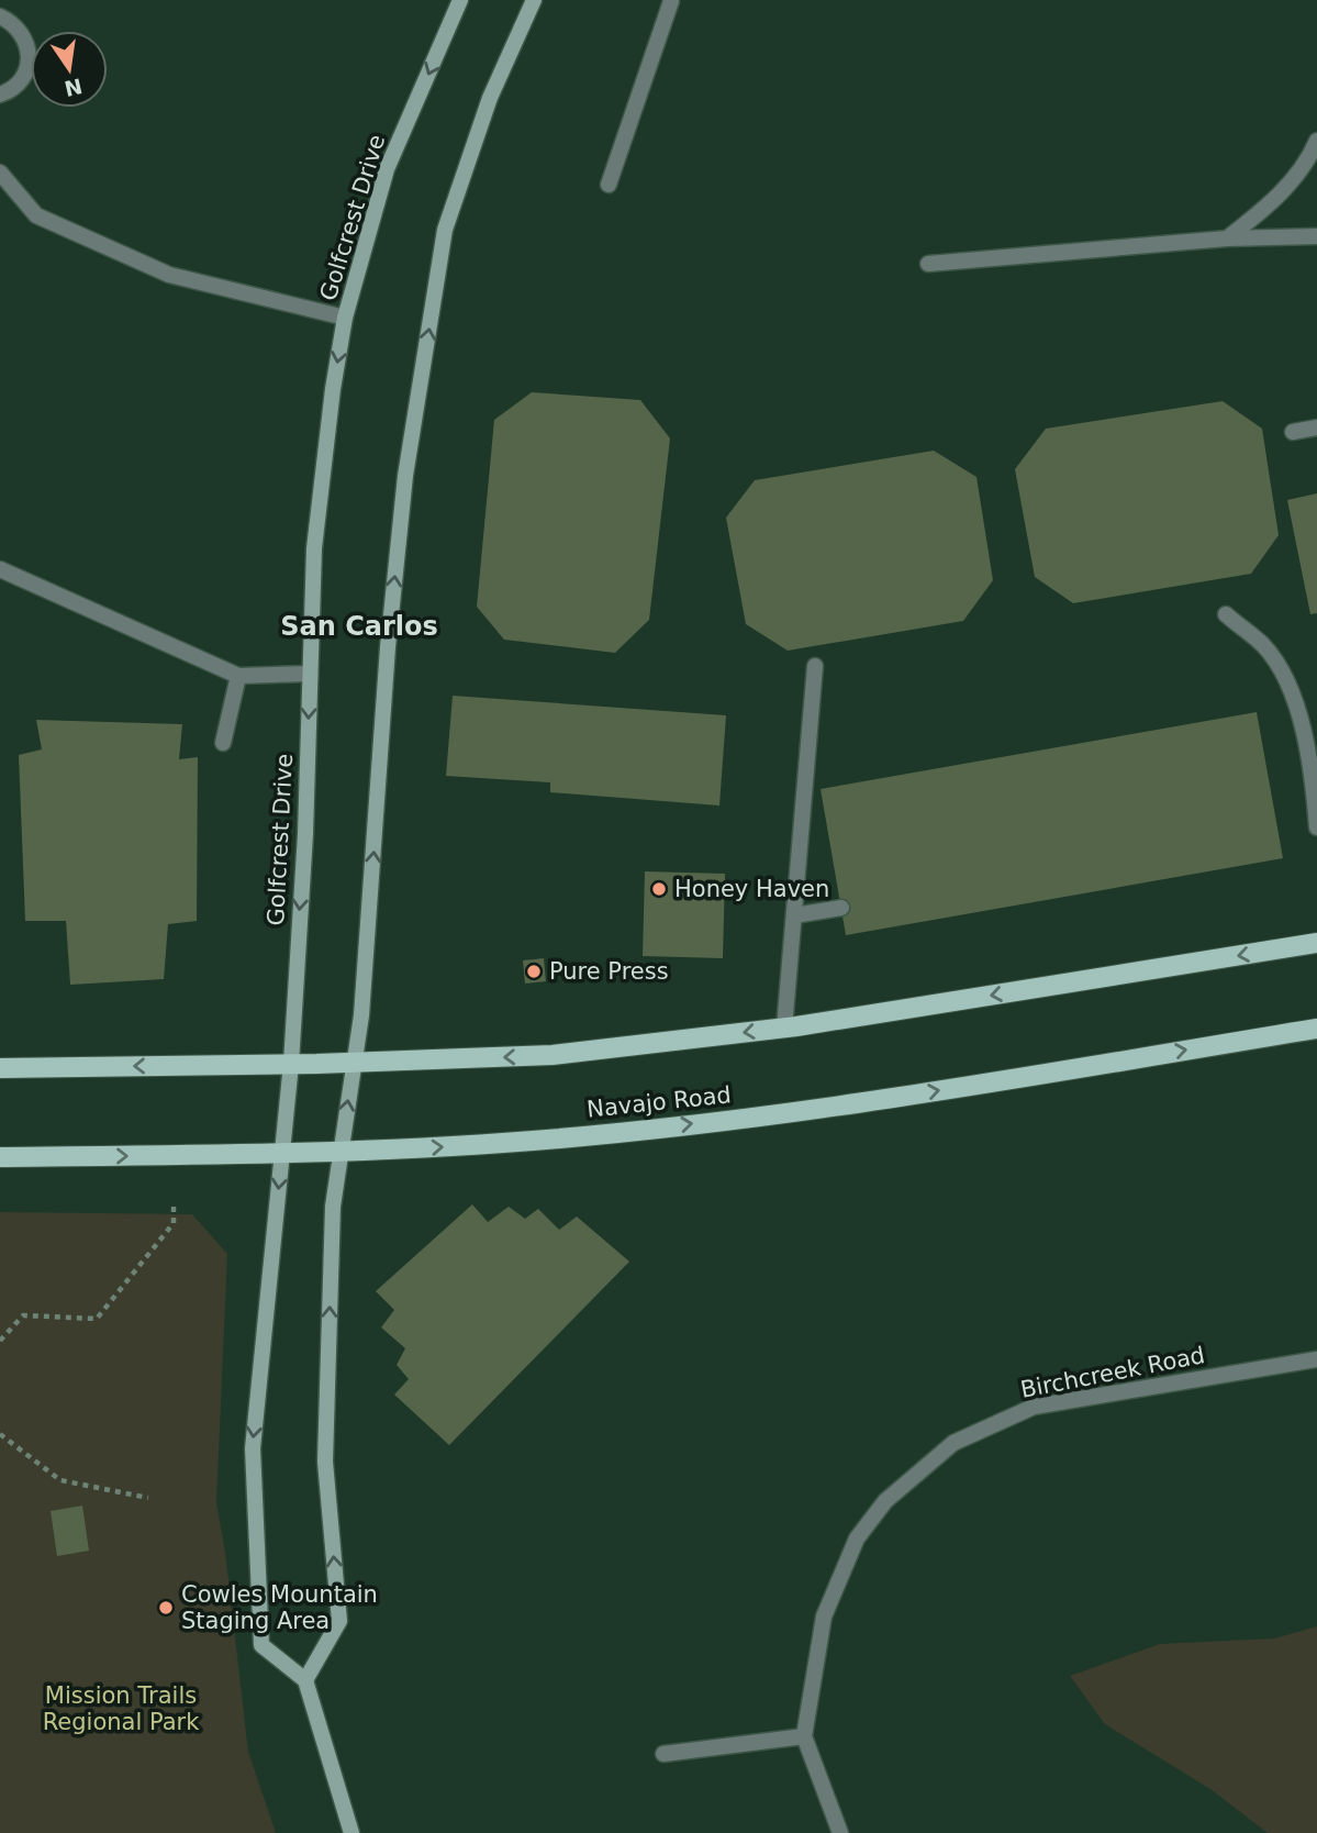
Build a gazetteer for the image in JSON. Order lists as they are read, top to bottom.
{
  "streets": {
    "main road": ["Golfcrest Drive", "Navajo Road"],
    "street": ["Birchcreek Road"]
  },
  "crossings": [
    ["Golfcrest Drive", "Navajo Road"]
  ],
  "districts": ["San Carlos"],
  "parks": ["Mission Trails Regional Park"],
  "places": ["Honey Haven", "Pure Press", "Cowles Mountain Staging Area"],
  "north": "bottom"
}
